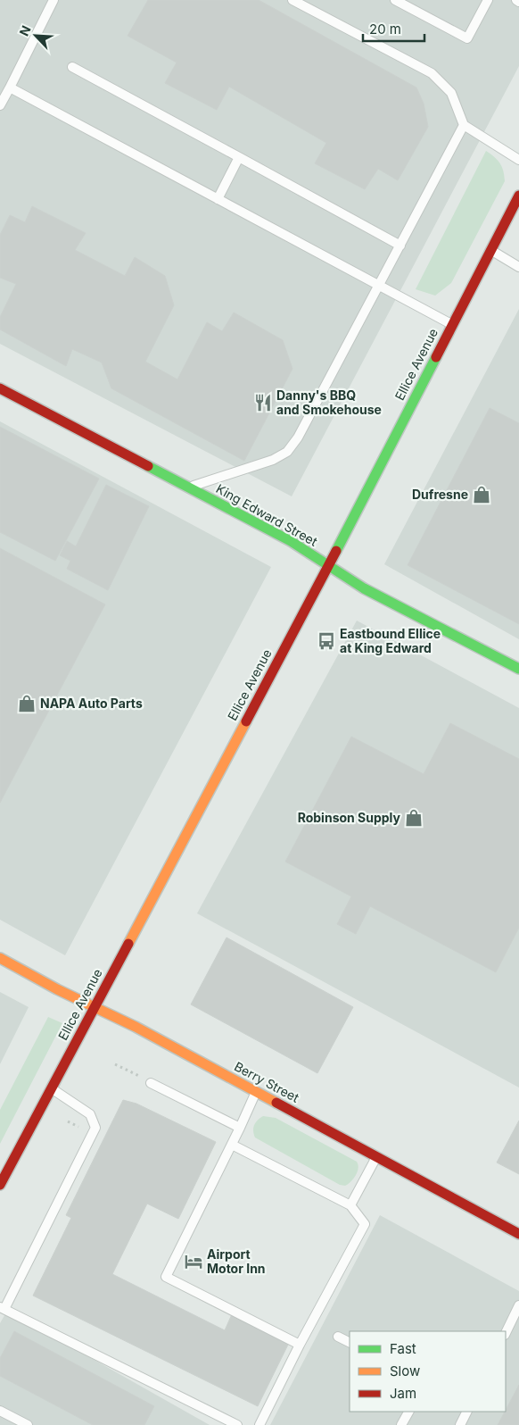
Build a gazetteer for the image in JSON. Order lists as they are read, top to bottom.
{
  "streets": {
    "main road": ["Ellice Avenue", "King Edward Street", "Berry Street"]
  },
  "crossings": [
    ["Ellice Avenue", "King Edward Street"],
    ["Ellice Avenue", "Berry Street"]
  ],
  "places": {
    "restaurant": ["Danny's BBQ and Smokehouse"],
    "shop": ["Dufresne", "NAPA Auto Parts", "Robinson Supply"],
    "bus stop": ["Eastbound Ellice at King Edward"],
    "hotel": ["Airport Motor Inn"]
  },
  "legend": ["Fast", "Slow", "Jam"],
  "scale_bar": "20 m",
  "north": "top left"
}
